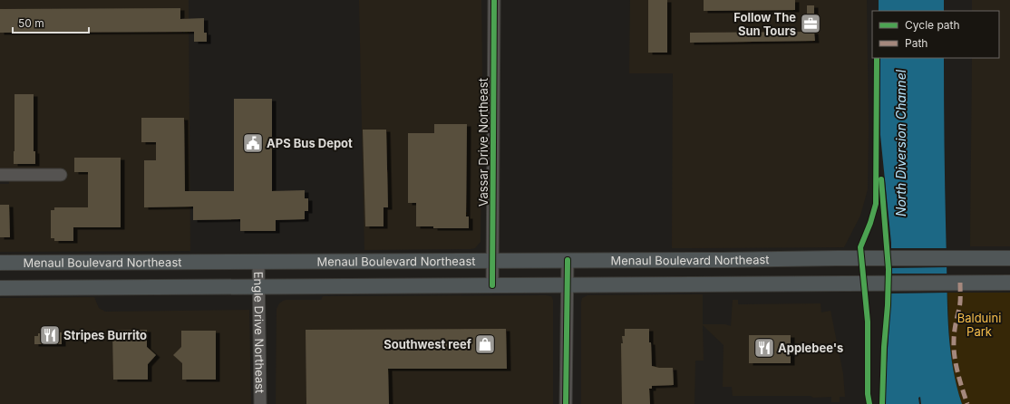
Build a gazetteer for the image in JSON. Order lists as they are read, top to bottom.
{
  "streets": {
    "main road": ["Menaul Boulevard Northeast"],
    "street": ["Vassar Drive Northeast", "Engle Drive Northeast"]
  },
  "crossings": [
    ["Vassar Drive Northeast", "Menaul Boulevard Northeast"],
    ["Menaul Boulevard Northeast", "Engle Drive Northeast"]
  ],
  "water": ["North Diversion Channel"],
  "parks": ["Balduini Park"],
  "places": {
    "office": ["Follow The Sun Tours"],
    "public building": ["APS Bus Depot"],
    "restaurant": ["Stripes Burrito", "Applebee's"],
    "shop": ["Southwest reef"]
  },
  "legend": ["Cycle path", "Path"],
  "scale_bar": "50 m"
}
